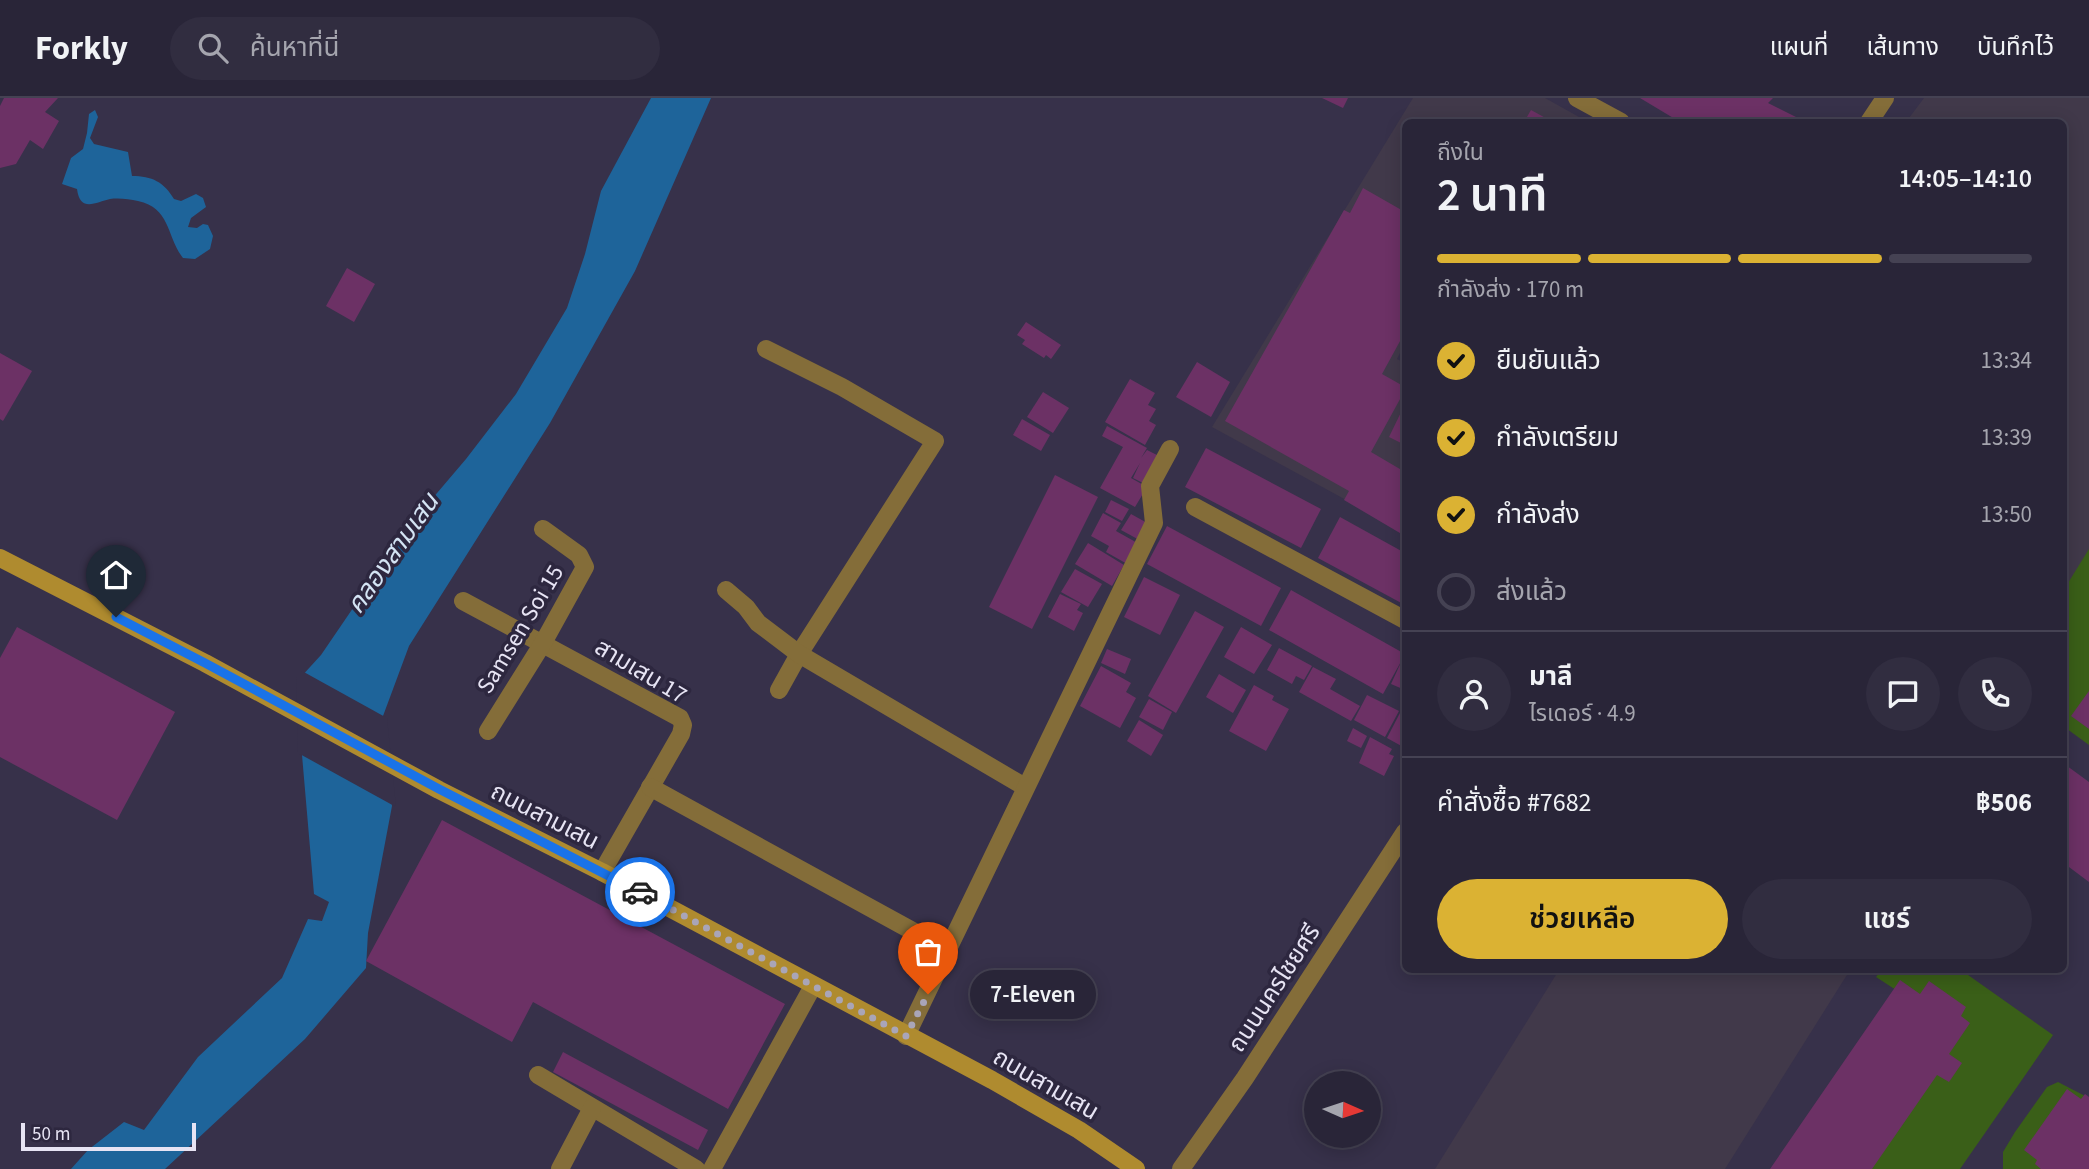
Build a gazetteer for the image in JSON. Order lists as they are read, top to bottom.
{
  "streets": {
    "main road": ["ถนนสามเสน"],
    "street": ["Samsen Soi 15", "สามเสน 17", "ถนนนครไชยศรี"]
  },
  "crossings": [
    ["Samsen Soi 15", "สามเสน 17"],
    ["สามเสน 17", "ถนนสามเสน"]
  ],
  "water": ["คลองสามเสน"],
  "places": ["7-Eleven"],
  "scale_bar": "50 m",
  "north": "right",
  "page": {
    "header": "Forkly",
    "search": "ค้นหาที่นี่",
    "nav": ["แผนที่", "เส้นทาง", "บันทึกไว้"],
    "heading": ["2 นาที", "ถึงใน", "14:05–14:10"],
    "panel": [
      "มาลี",
      "ไรเดอร์ · 4.9",
      "คำสั่งซื้อ #7682",
      "฿506"
    ],
    "bar": "กำลังส่ง · 170 m",
    "list": [
      ["ยืนยันแล้ว", "13:34"],
      ["กำลังเตรียม", "13:39"],
      ["กำลังส่ง", "13:50"],
      "ส่งแล้ว"
    ],
    "buttons": ["ช่วยเหลือ", "แชร์"],
    "bubble": "7-Eleven",
    "scale": "50 m"
  }
}
